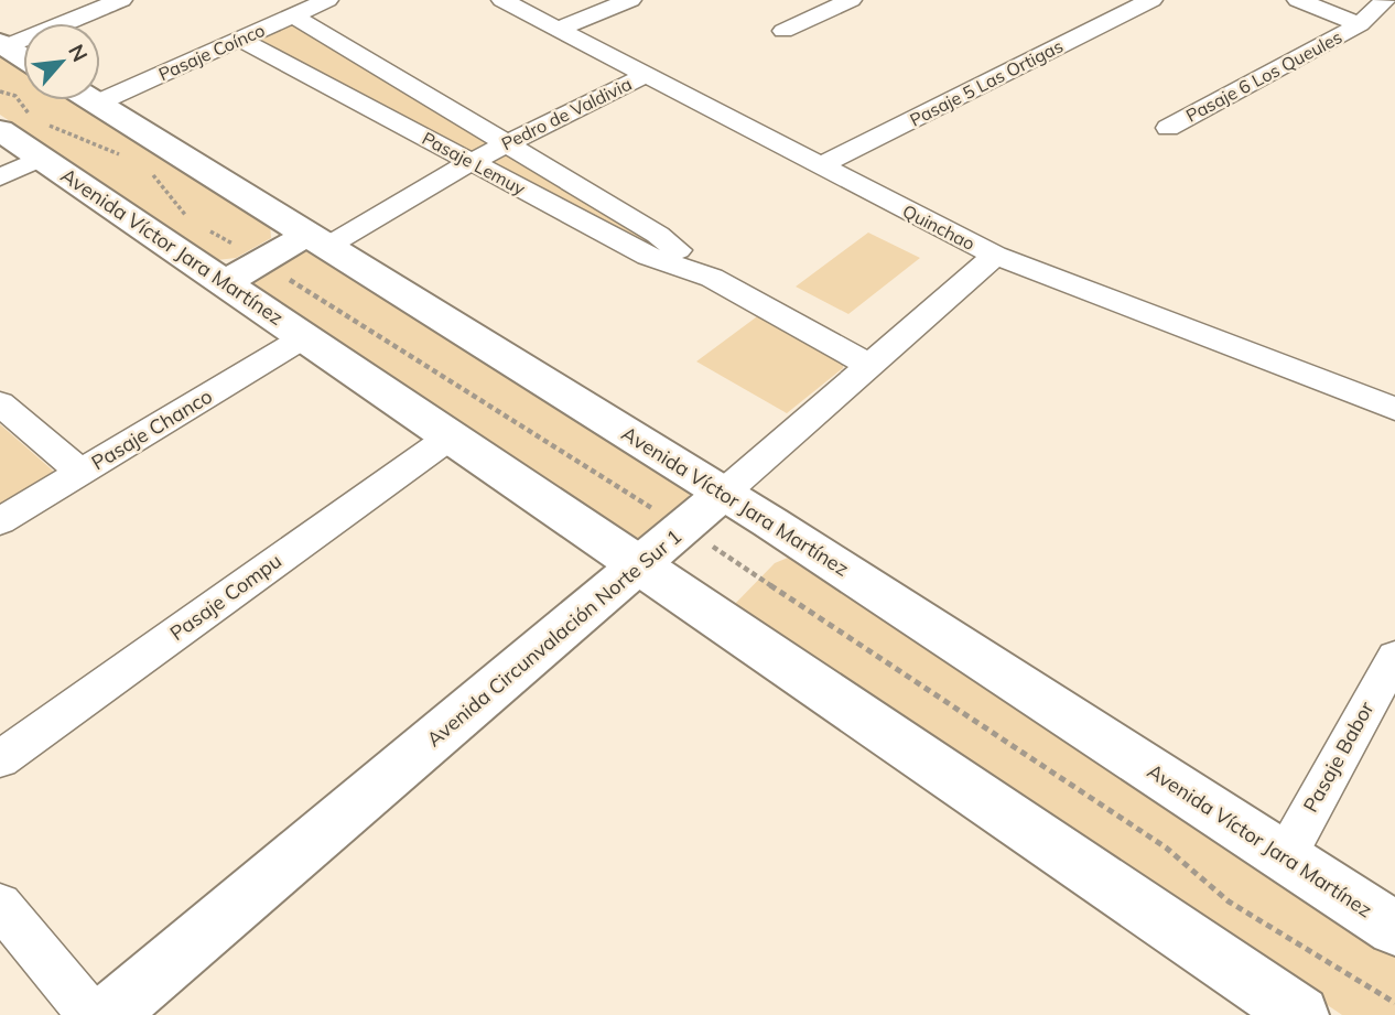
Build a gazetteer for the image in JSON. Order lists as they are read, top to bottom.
{
  "streets": {
    "main road": ["Avenida Víctor Jara Martínez", "Avenida Circunvalación Norte Sur 1"],
    "street": [
      "Pasaje Coínco",
      "Pasaje 6 Los Queules",
      "Pasaje 5 Las Ortigas",
      "Pedro de Valdivia",
      "Pasaje Lemuy",
      "Quinchao",
      "Pasaje Chanco",
      "Pasaje Compu",
      "Pasaje Babor"
    ]
  },
  "crossings": [
    ["Pasaje Coínco", "Pasaje Lemuy"],
    ["Pasaje 5 Las Ortigas", "Quinchao"],
    ["Pedro de Valdivia", "Pasaje Lemuy"],
    ["Pedro de Valdivia", "Quinchao"],
    ["Pedro de Valdivia", "Avenida Víctor Jara Martínez"],
    ["Pasaje Lemuy", "Avenida Circunvalación Norte Sur 1"],
    ["Quinchao", "Avenida Circunvalación Norte Sur 1"],
    ["Avenida Víctor Jara Martínez", "Pasaje Chanco"],
    ["Avenida Víctor Jara Martínez", "Pasaje Compu"],
    ["Avenida Víctor Jara Martínez", "Avenida Circunvalación Norte Sur 1"],
    ["Avenida Víctor Jara Martínez", "Pasaje Babor"]
  ],
  "north": "top right"
}
